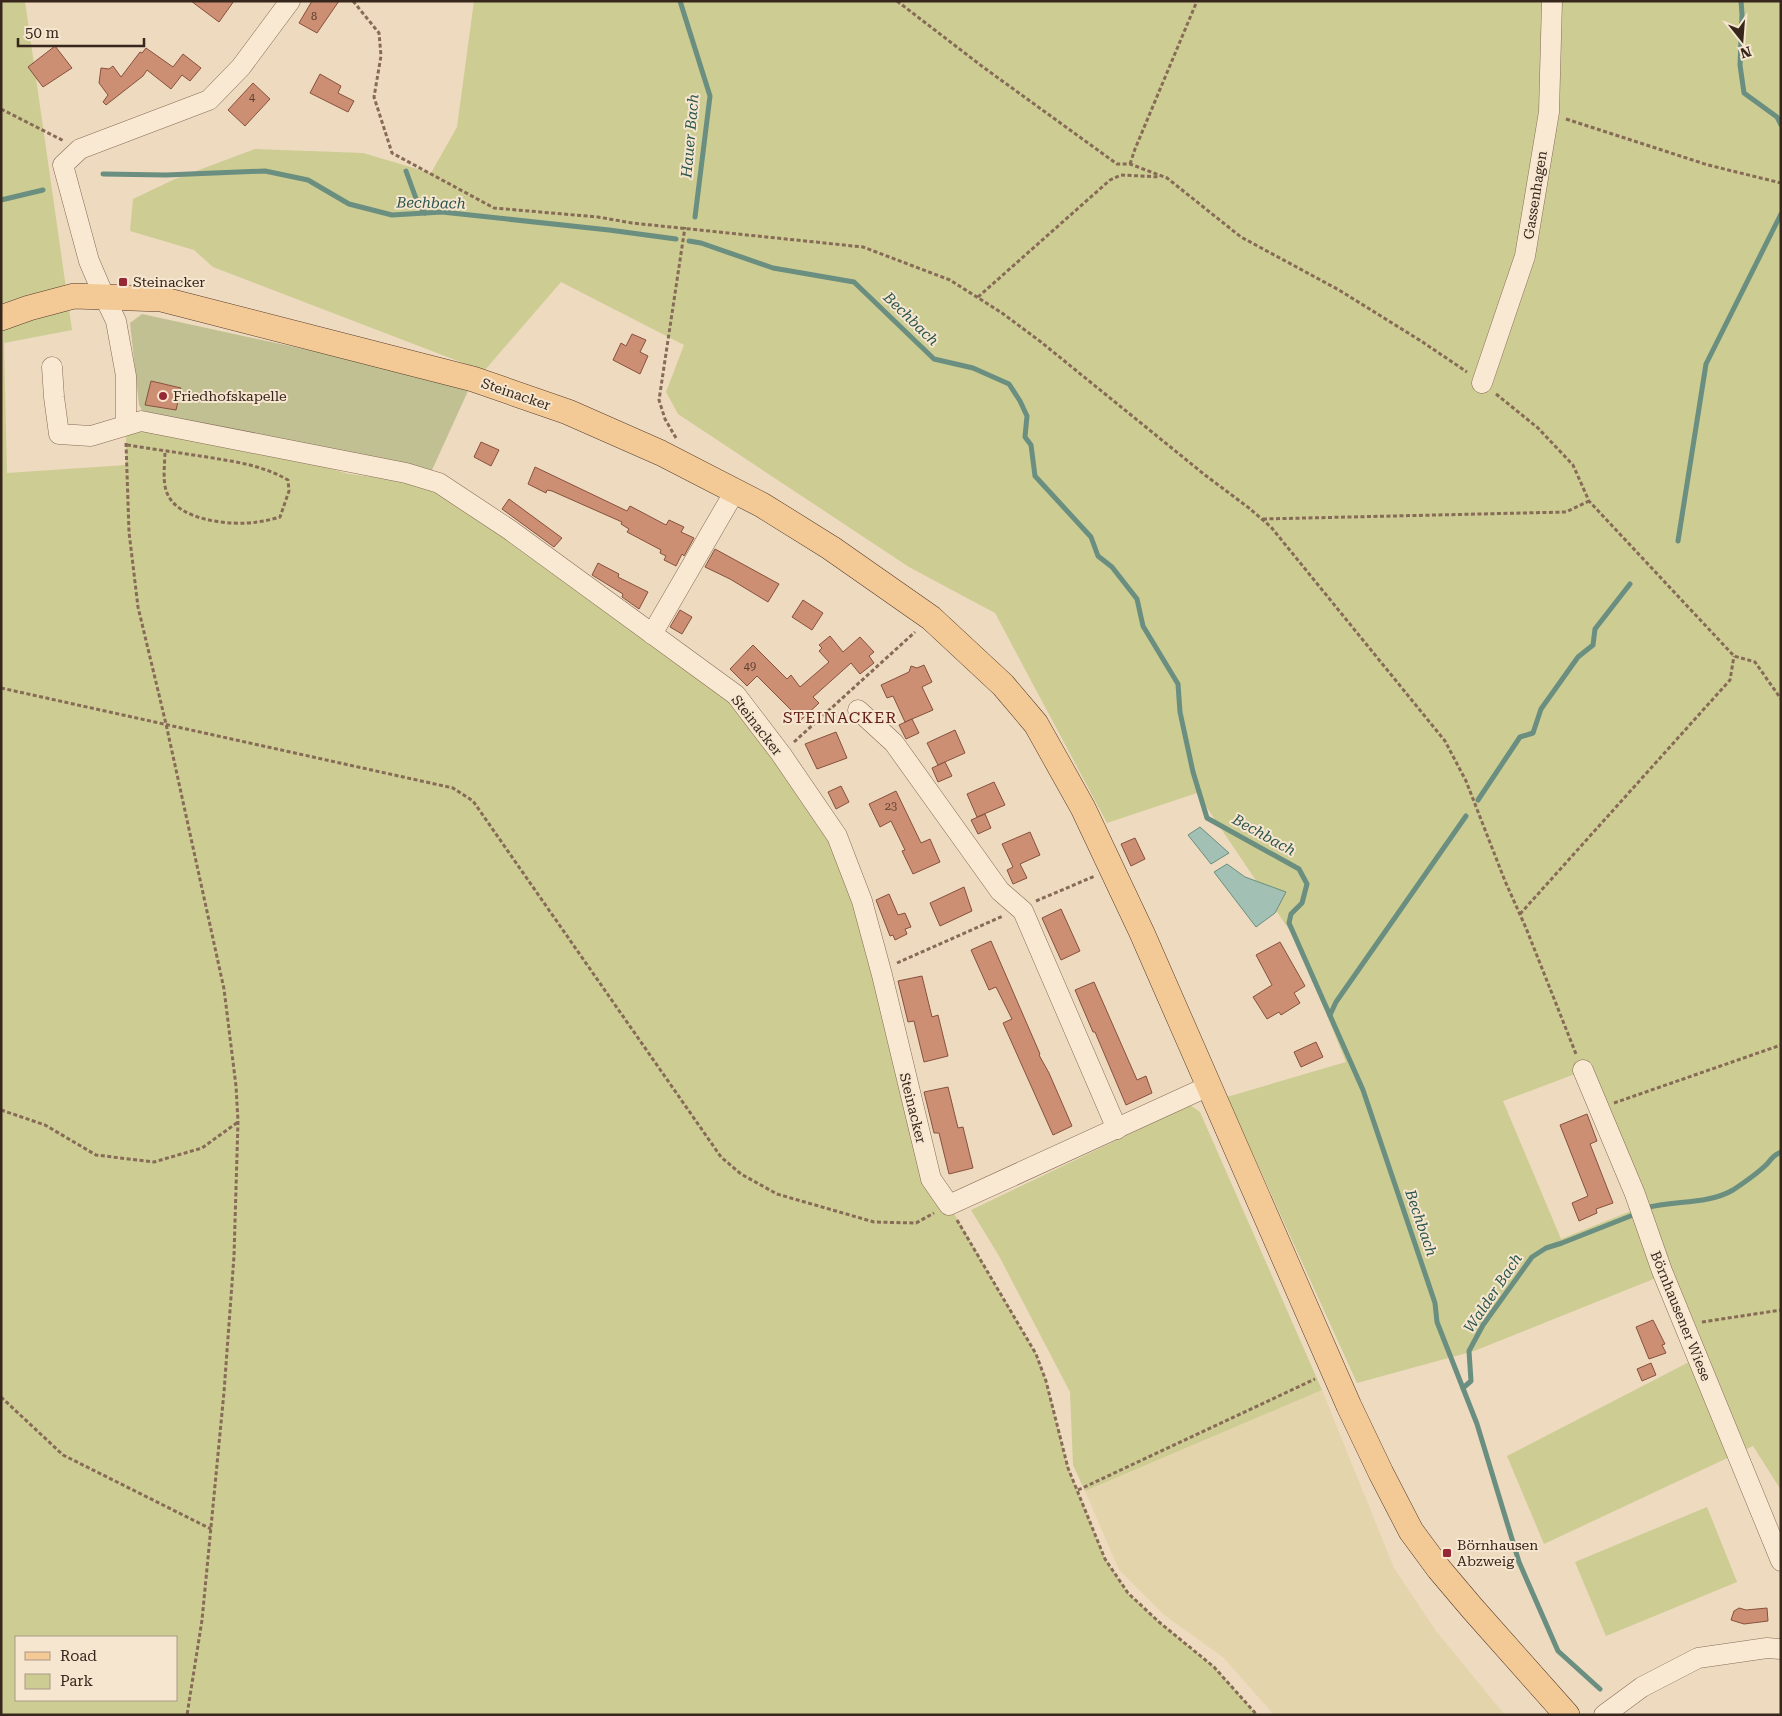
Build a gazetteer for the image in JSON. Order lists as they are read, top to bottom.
{
  "streets": {
    "main road": ["Steinacker"],
    "street": ["Gassenhagen", "Börnhausener Wiese"]
  },
  "districts": ["STEINACKER"],
  "water": ["Hauer Bach", "Bechbach", "Walder Bach"],
  "places": {
    "transit": ["Steinacker", "Börnhausen Abzweig"],
    "other": ["Friedhofskapelle"]
  },
  "house_numbers": [
    "8",
    "4",
    "49",
    "23"
  ],
  "legend": ["Road", "Park"],
  "scale_bar": "50 m",
  "north": "bottom"
}
